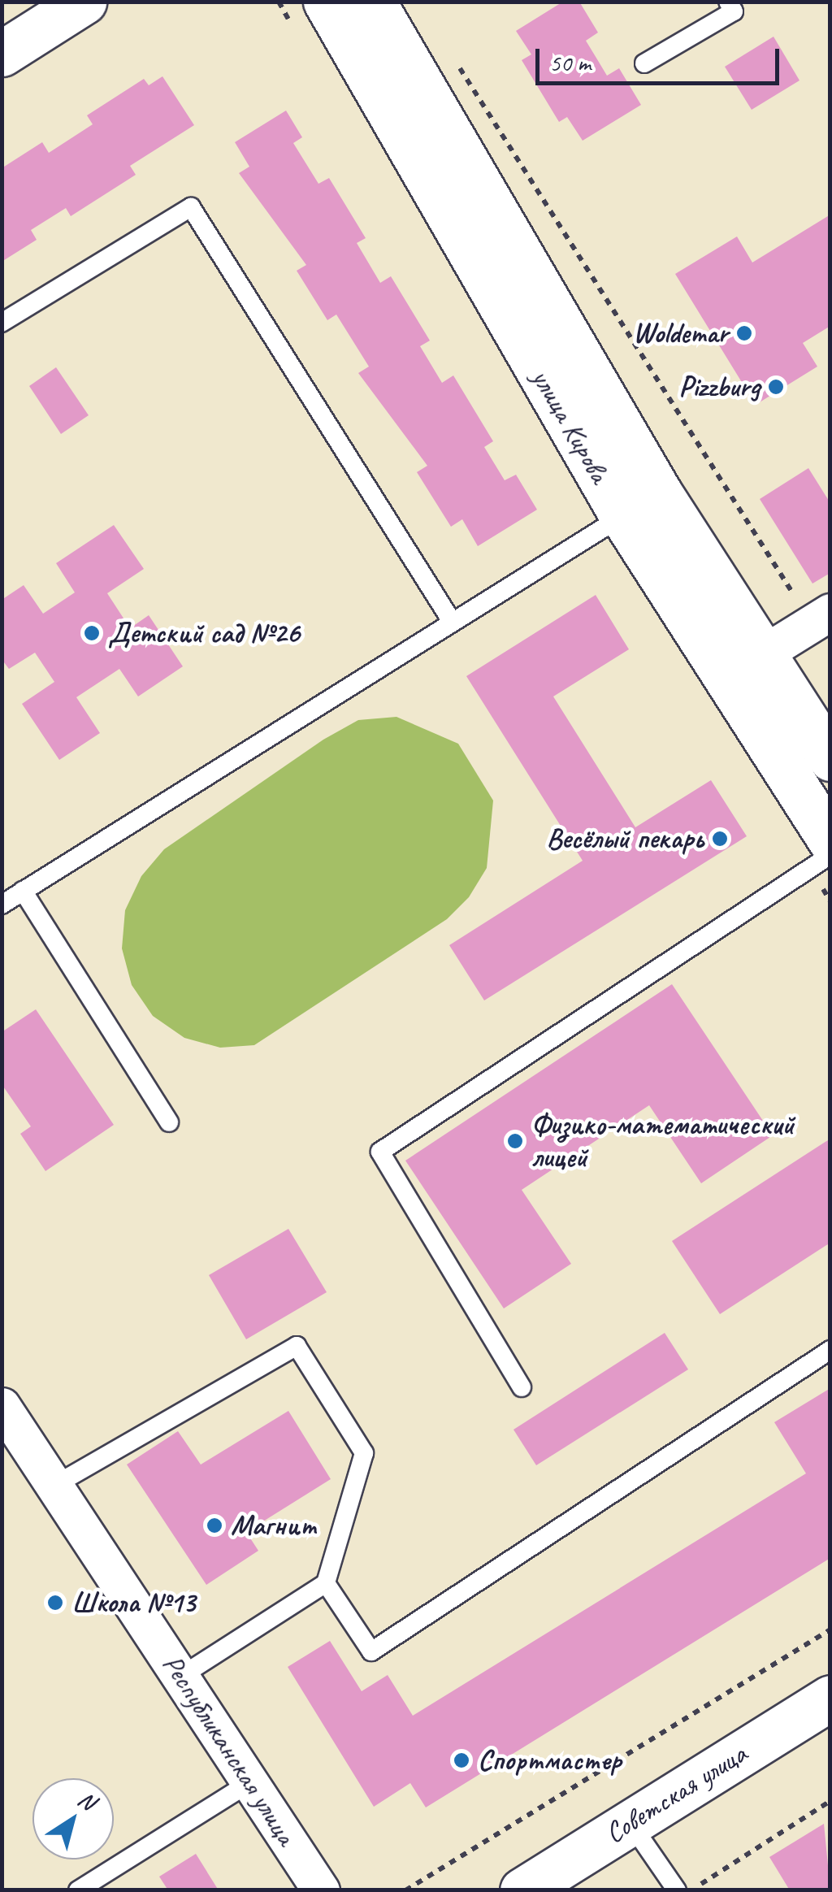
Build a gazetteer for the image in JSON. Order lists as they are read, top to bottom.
{
  "streets": {
    "main road": ["улица Кирова", "Советская улица"],
    "street": ["Республиканская улица"]
  },
  "places": [
    "Woldemar",
    "Pizzburg",
    "Детский сад №26",
    "Весёлый пекарь",
    "Физико-математический лицей",
    "Магнит",
    "Школа №13",
    "Спортмастер"
  ],
  "scale_bar": "50 m",
  "north": "top right"
}
